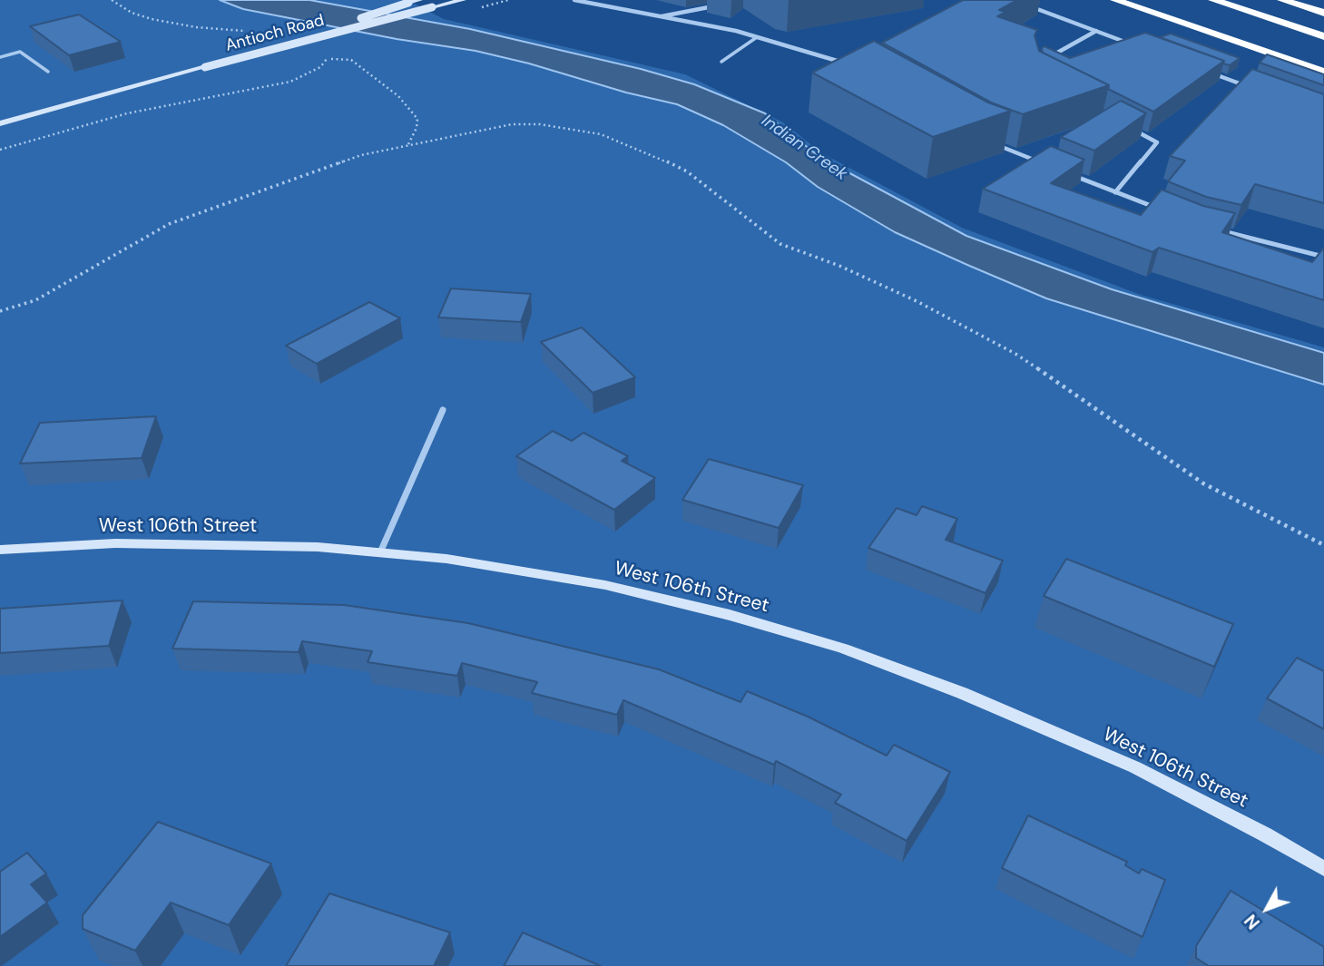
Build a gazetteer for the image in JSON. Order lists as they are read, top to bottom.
{
  "streets": {
    "main road": ["Antioch Road", "West 106th Street"]
  },
  "water": ["Indian Creek"],
  "north": "bottom left"
}
